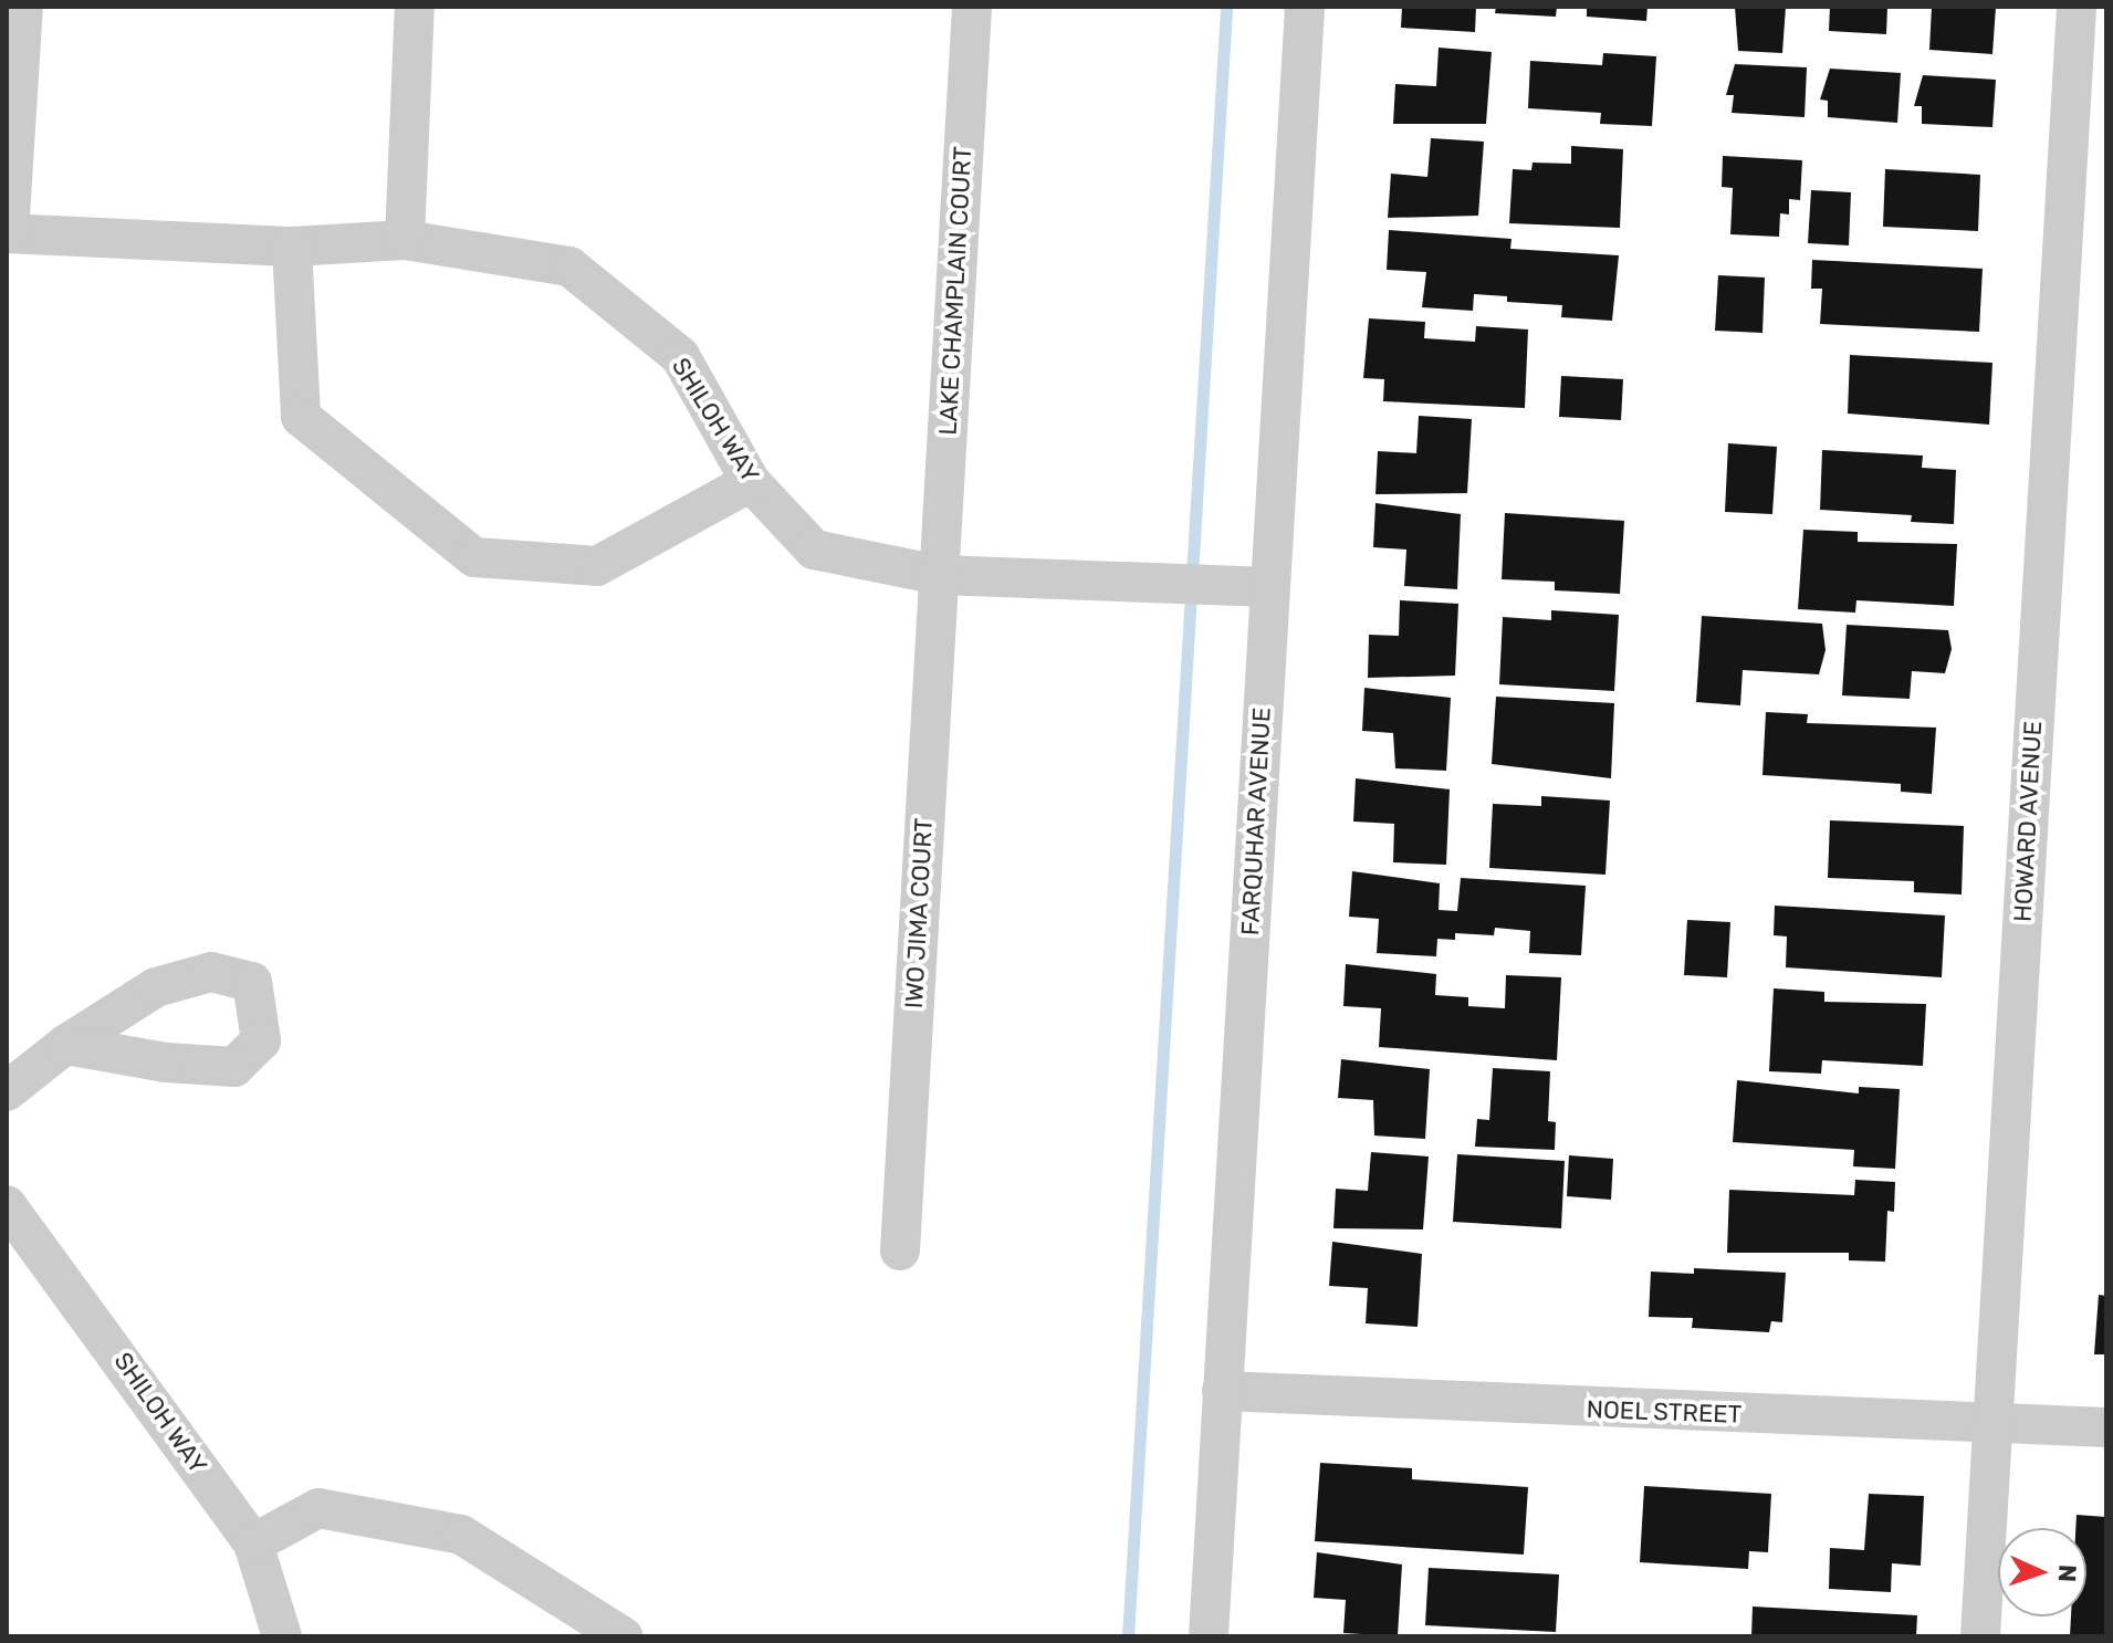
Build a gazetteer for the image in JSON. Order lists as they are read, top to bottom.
{
  "streets": {
    "street": [
      "LAKE CHAMPLAIN COURT",
      "SHILOH WAY",
      "FARQUHAR AVENUE",
      "HOWARD AVENUE",
      "IWO JIMA COURT",
      "NOEL STREET"
    ]
  },
  "crossings": [
    ["LAKE CHAMPLAIN COURT", "SHILOH WAY"],
    ["LAKE CHAMPLAIN COURT", "IWO JIMA COURT"],
    ["SHILOH WAY", "FARQUHAR AVENUE"],
    ["SHILOH WAY", "IWO JIMA COURT"],
    ["FARQUHAR AVENUE", "NOEL STREET"],
    ["HOWARD AVENUE", "NOEL STREET"]
  ],
  "north": "right"
}
